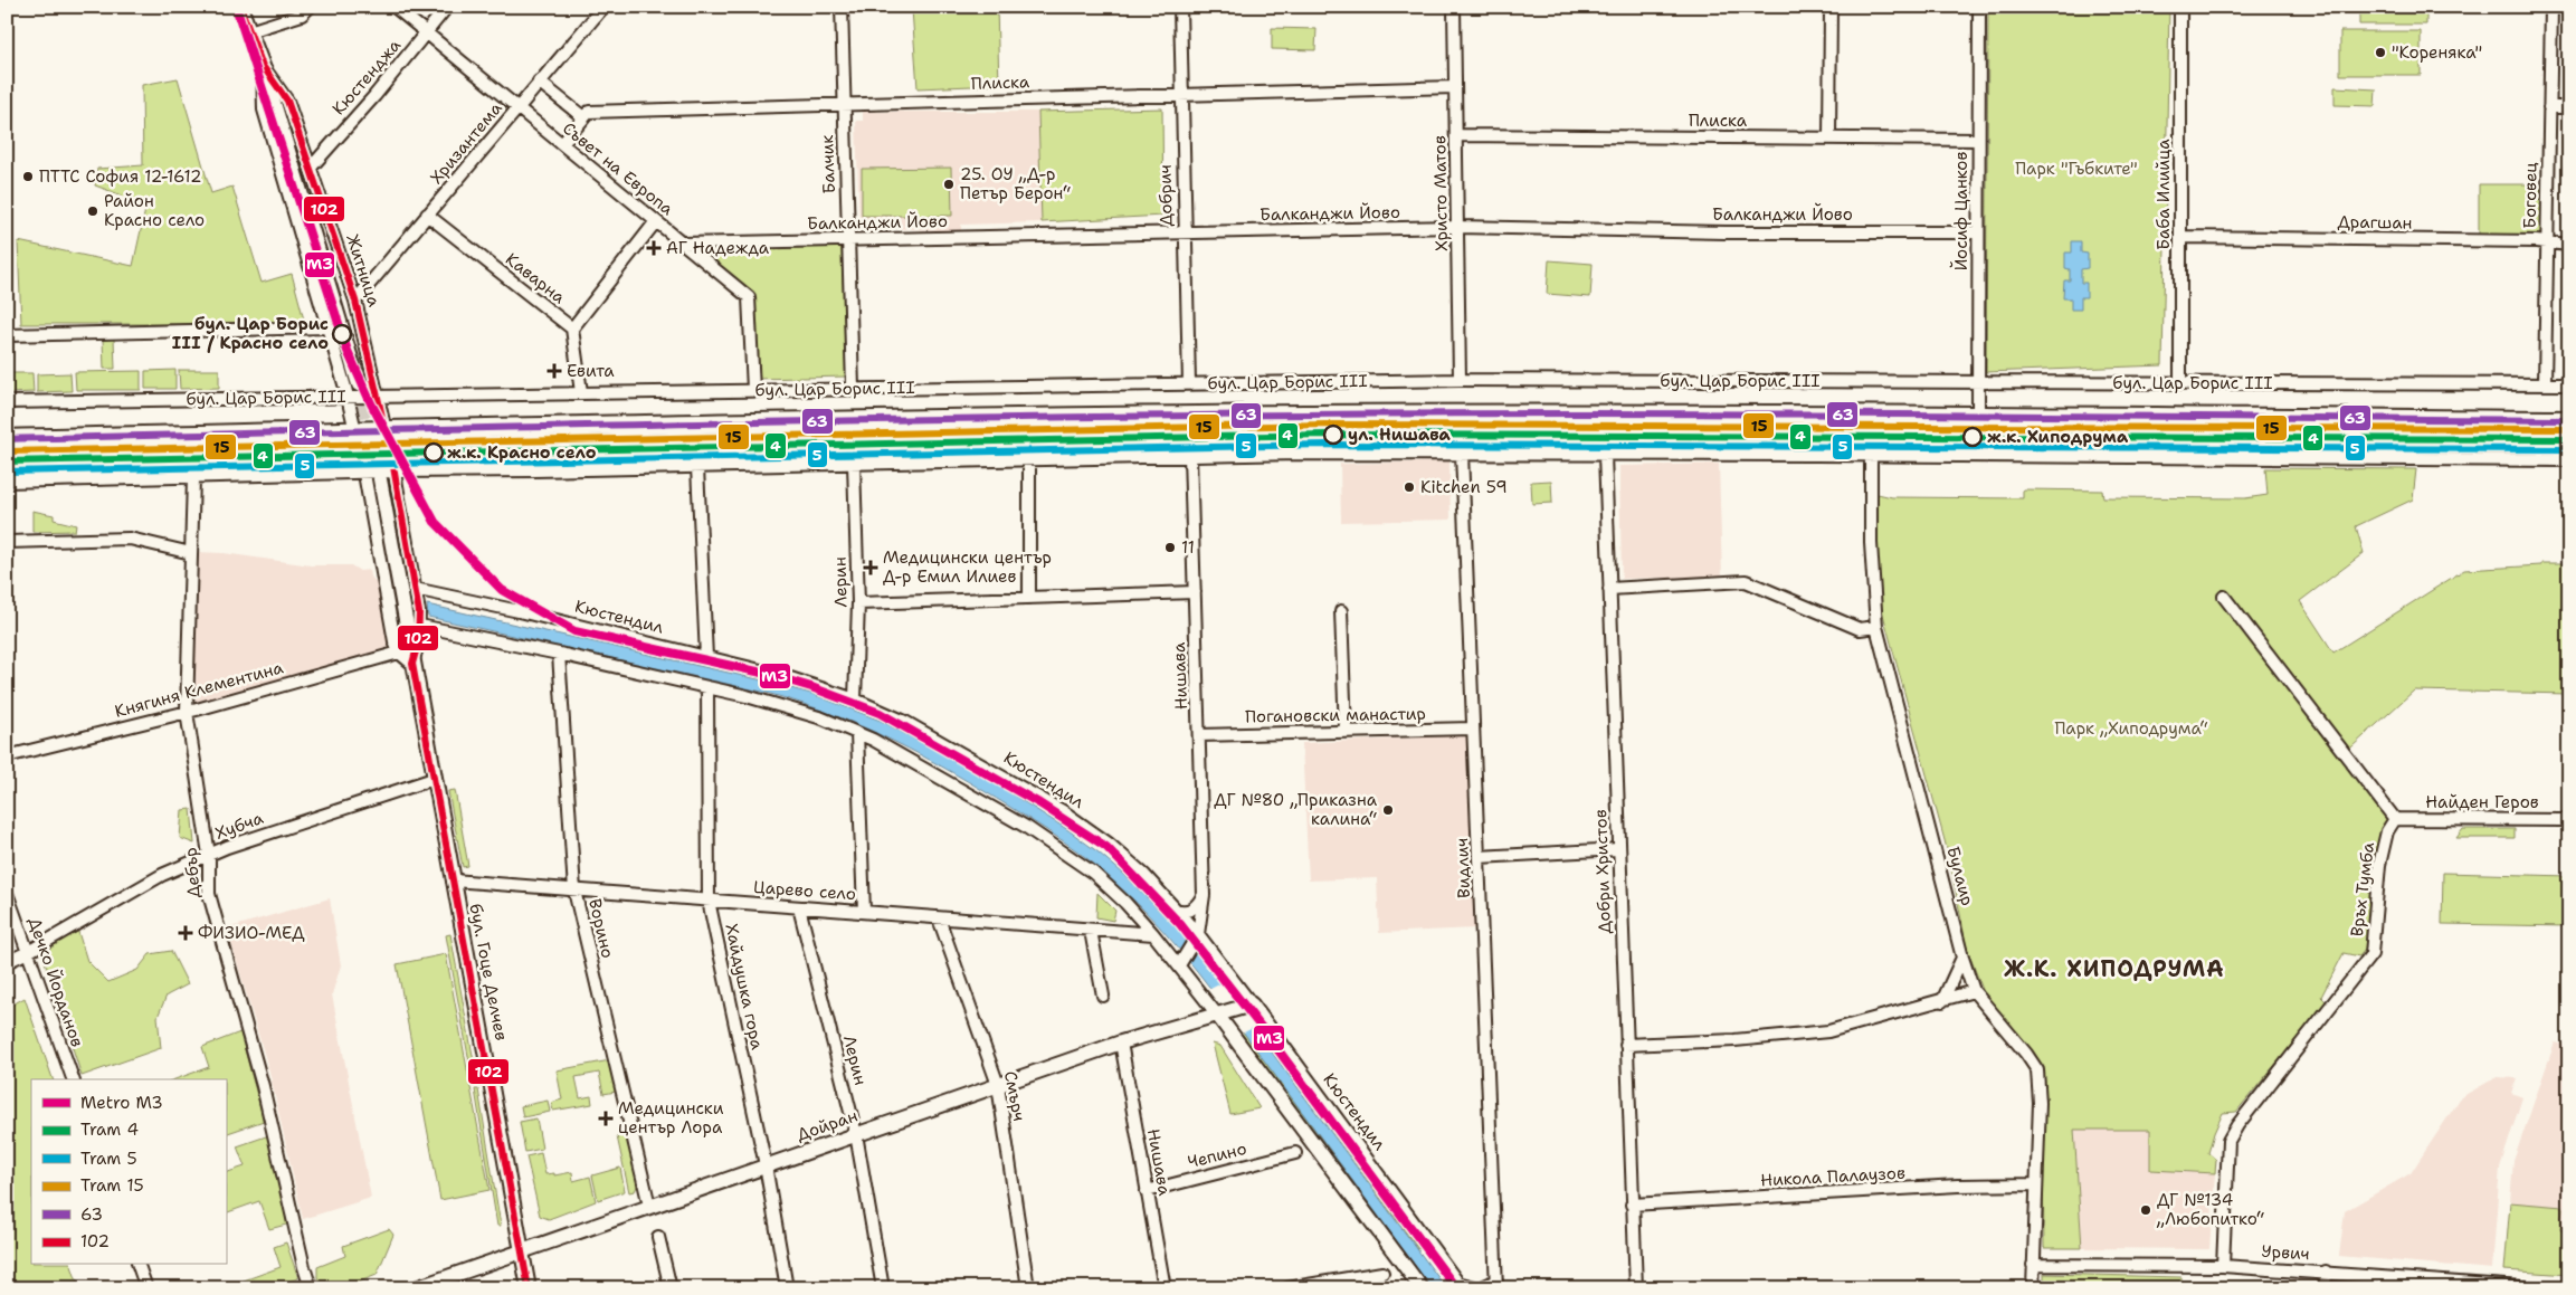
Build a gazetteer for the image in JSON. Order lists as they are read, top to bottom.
{
  "streets": {
    "main road": ["бул. Цар Борис III"],
    "street": [
      "Кюстенджа",
      "Плиска",
      "Хризантема",
      "Балчик",
      "Съвет на Европа",
      "Христо Матов",
      "Баба Илийца",
      "Добрич",
      "Боговец",
      "Йосиф Цанков",
      "Балканджи Йово",
      "Драгшан",
      "Житница",
      "Каварна",
      "Лерин",
      "Кюстендил",
      "Нишава",
      "Княгиня Клементина",
      "Погановски манастир",
      "Найден Геров",
      "Хубча",
      "Видлич",
      "Добри Христов",
      "Дебър",
      "Булаир",
      "Връх Тумба",
      "Царево село",
      "Ворино",
      "бул. Гоце Делчев",
      "Дечко Йорданов",
      "Хайдушка гора",
      "Смърч",
      "Дойран",
      "Чепино",
      "Никола Палаузов",
      "Урвич"
    ]
  },
  "crossings": [
    ["Кюстенджа", "Съвет на Европа"],
    ["Кюстенджа", "Житница"],
    ["Плиска", "Балчик"],
    ["Плиска", "Христо Матов"],
    ["Плиска", "Добрич"],
    ["Плиска", "Йосиф Цанков"],
    ["Хризантема", "Съвет на Европа"],
    ["Хризантема", "Житница"],
    ["Хризантема", "Каварна"],
    ["Балчик", "Балканджи Йово"],
    ["Балчик", "бул. Цар Борис III"],
    ["Съвет на Европа", "Балканджи Йово"],
    ["Съвет на Европа", "бул. Цар Борис III"],
    ["Христо Матов", "Балканджи Йово"],
    ["Христо Матов", "бул. Цар Борис III"],
    ["Баба Илийца", "Драгшан"],
    ["Баба Илийца", "бул. Цар Борис III"],
    ["Добрич", "Балканджи Йово"],
    ["Добрич", "бул. Цар Борис III"],
    ["Боговец", "Драгшан"],
    ["Боговец", "бул. Цар Борис III"],
    ["Йосиф Цанков", "Балканджи Йово"],
    ["Йосиф Цанков", "бул. Цар Борис III"],
    ["Житница", "бул. Цар Борис III"],
    ["Житница", "бул. Гоце Делчев"],
    ["бул. Цар Борис III", "бул. Гоце Делчев"],
    ["Лерин", "Кюстендил"],
    ["Лерин", "Царево село"],
    ["Лерин", "Дойран"],
    ["Кюстендил", "Нишава"],
    ["Кюстендил", "Видлич"],
    ["Кюстендил", "бул. Гоце Делчев"],
    ["Кюстендил", "Дойран"],
    ["Нишава", "Погановски манастир"],
    ["Нишава", "Дойран"],
    ["Нишава", "Чепино"],
    ["Княгиня Клементина", "Дебър"],
    ["Погановски манастир", "Видлич"],
    ["Найден Геров", "Връх Тумба"],
    ["Хубча", "Дебър"],
    ["Хубча", "бул. Гоце Делчев"],
    ["Хубча", "Дечко Йорданов"],
    ["Добри Христов", "Никола Палаузов"],
    ["Булаир", "Никола Палаузов"],
    ["Булаир", "Урвич"],
    ["Връх Тумба", "Урвич"],
    ["Царево село", "Ворино"],
    ["Царево село", "бул. Гоце Делчев"],
    ["Царево село", "Хайдушка гора"],
    ["Царево село", "Смърч"],
    ["Ворино", "Дойран"],
    ["бул. Гоце Делчев", "Дойран"],
    ["Хайдушка гора", "Дойран"],
    ["Смърч", "Дойран"]
  ],
  "districts": ["Ж.К. ХИПОДРУМА"],
  "parks": ["Парк \"Гъбките\"", "Парк „Хиподрума“"],
  "places": {
    "other": [
      "\"Кореняка\"",
      "ПТТС София 12-1612",
      "25. ОУ „Д-р Петър Берон“",
      "Район Красно село",
      "бул. Цар Борис III / Красно село",
      "ул. Нишава",
      "ж.к. Хиподрума",
      "ж.к. Красно село",
      "Kitchen 59",
      "11",
      "ДГ №80 „Приказна калина“",
      "ДГ №134 „Любопитко“"
    ],
    "health": [
      "АГ Надежда",
      "Евита",
      "Медицински център Д-р Емил Илиев",
      "ФИЗИО-МЕД",
      "Медицински център Лора"
    ]
  },
  "lines": [
    "metro line M3",
    "transit line 102",
    "transit line 63",
    "tram line 15",
    "tram line 4",
    "tram line 5"
  ],
  "legend": [
    "Metro M3",
    "Tram 4",
    "Tram 5",
    "Tram 15",
    "63",
    "102"
  ]
}
